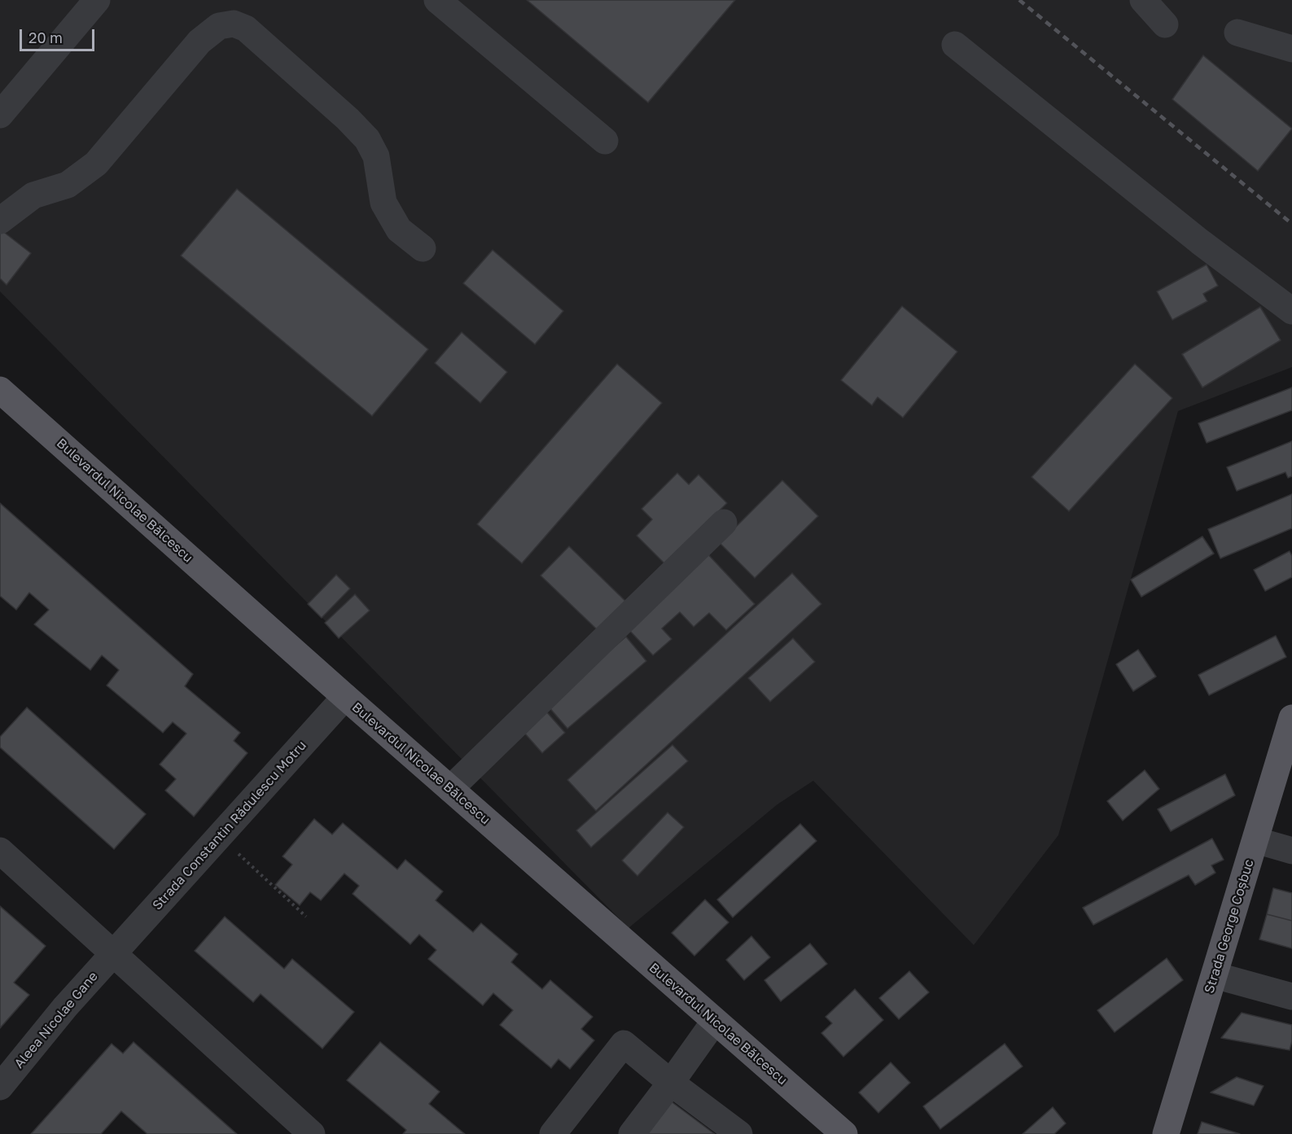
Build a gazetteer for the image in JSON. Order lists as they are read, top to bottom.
{
  "streets": {
    "main road": ["Bulevardul Nicolae Bălcescu", "Strada George Coșbuc"],
    "street": ["Strada Constantin Rădulescu Motru", "Aleea Nicolae Gane"]
  },
  "crossings": [
    ["Bulevardul Nicolae Bălcescu", "Strada Constantin Rădulescu Motru"],
    ["Strada Constantin Rădulescu Motru", "Aleea Nicolae Gane"]
  ],
  "scale_bar": "20 m"
}
